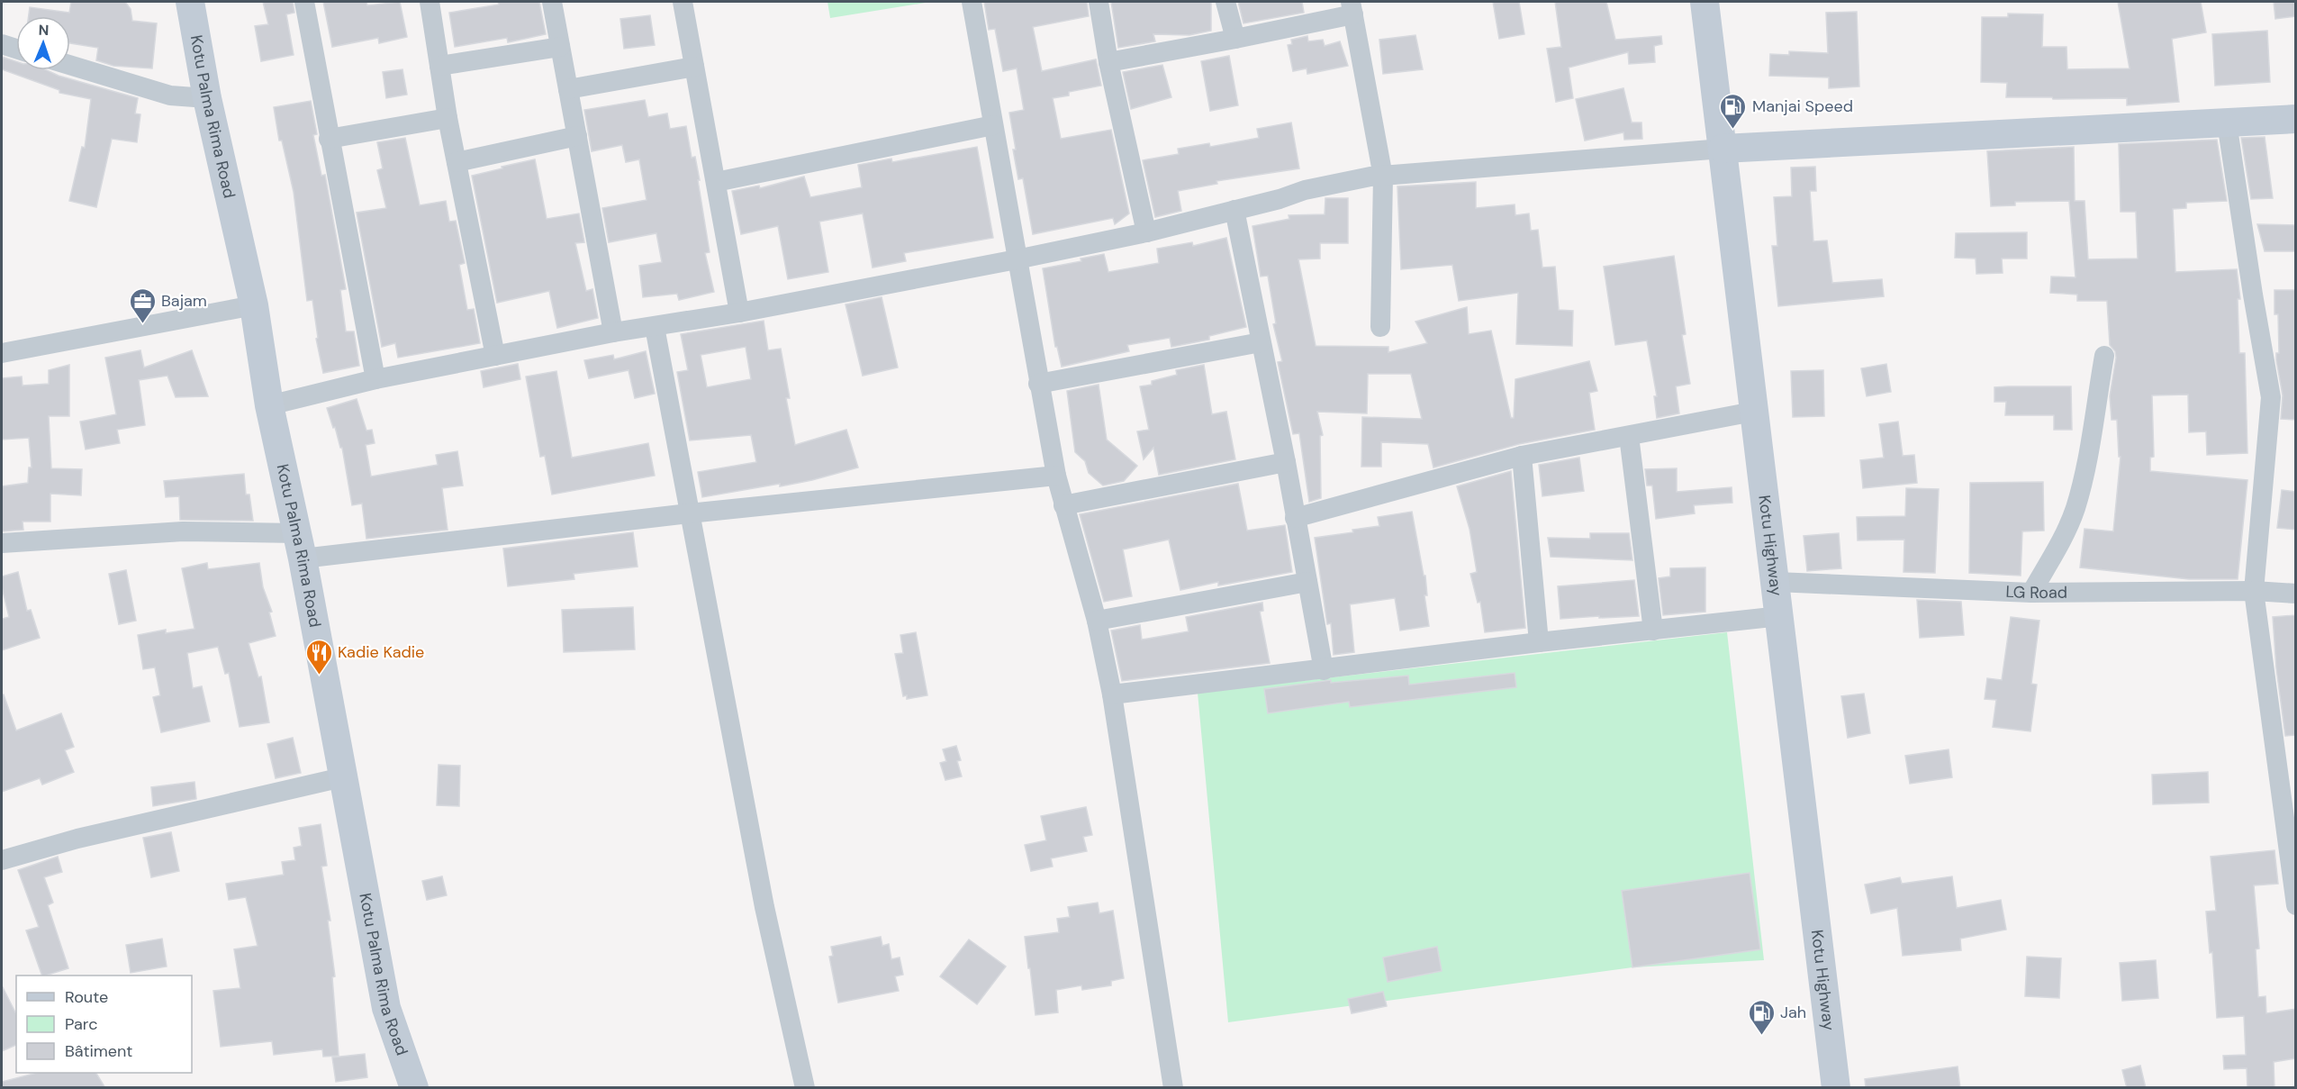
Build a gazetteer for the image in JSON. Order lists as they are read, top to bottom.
{
  "streets": {
    "street": ["Kotu Palma Rima Road", "Kotu Highway", "LG Road"]
  },
  "crossings": [
    ["Kotu Highway", "LG Road"]
  ],
  "places": {
    "fuel station": ["Manjai Speed", "Jah"],
    "office": ["Bajam"],
    "restaurant": ["Kadie Kadie"]
  },
  "legend": ["Route", "Parc", "Bâtiment"],
  "north": "top"
}
